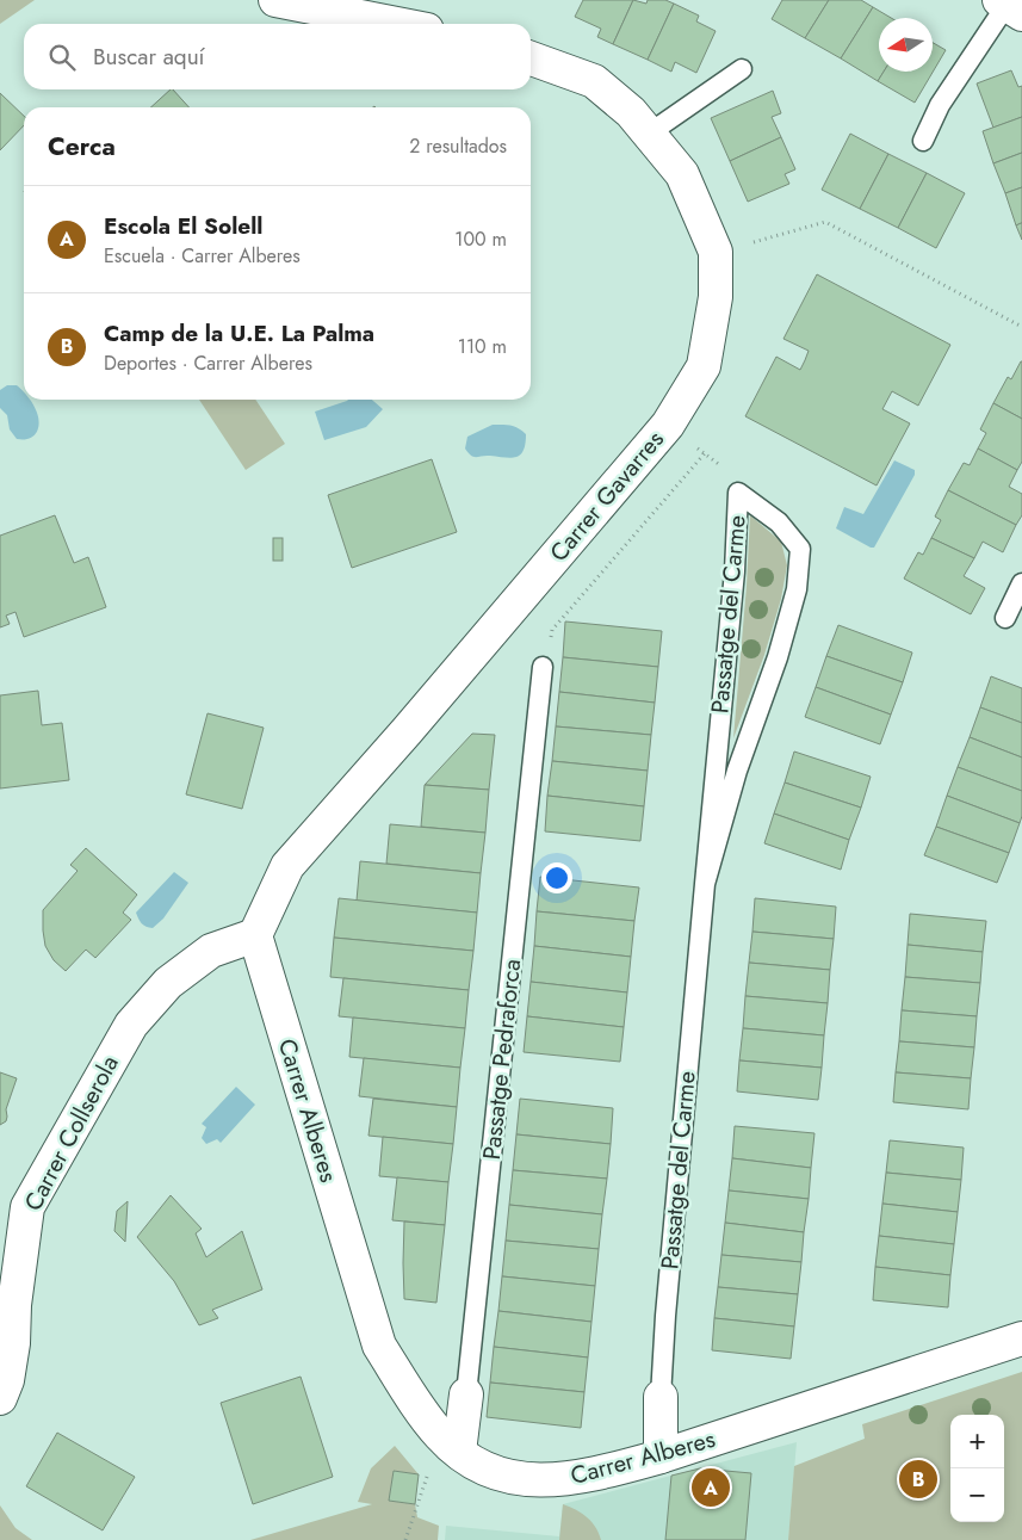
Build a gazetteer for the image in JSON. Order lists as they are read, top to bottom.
{
  "streets": {
    "street": [
      "Carrer Gavarres",
      "Passatge del Carme",
      "Passatge Pedraforca",
      "Carrer Alberes",
      "Carrer Collserola"
    ]
  },
  "crossings": [
    ["Carrer Gavarres", "Carrer Alberes"],
    ["Carrer Gavarres", "Carrer Collserola"],
    ["Passatge del Carme", "Carrer Alberes"],
    ["Passatge Pedraforca", "Carrer Alberes"],
    ["Carrer Alberes", "Carrer Collserola"]
  ],
  "north": "left",
  "page": {
    "search": "Buscar aquí",
    "heading": ["Cerca", "2 resultados"],
    "list": [
      {
        "mark": "A",
        "name": "Escola El Solell",
        "note": "Escuela · Carrer Alberes",
        "value": "100 m"
      },
      {
        "mark": "B",
        "name": "Camp de la U.E. La Palma",
        "note": "Deportes · Carrer Alberes",
        "value": "110 m"
      }
    ],
    "map_buttons": ["+", "−"],
    "pins": ["B", "A"]
  }
}
